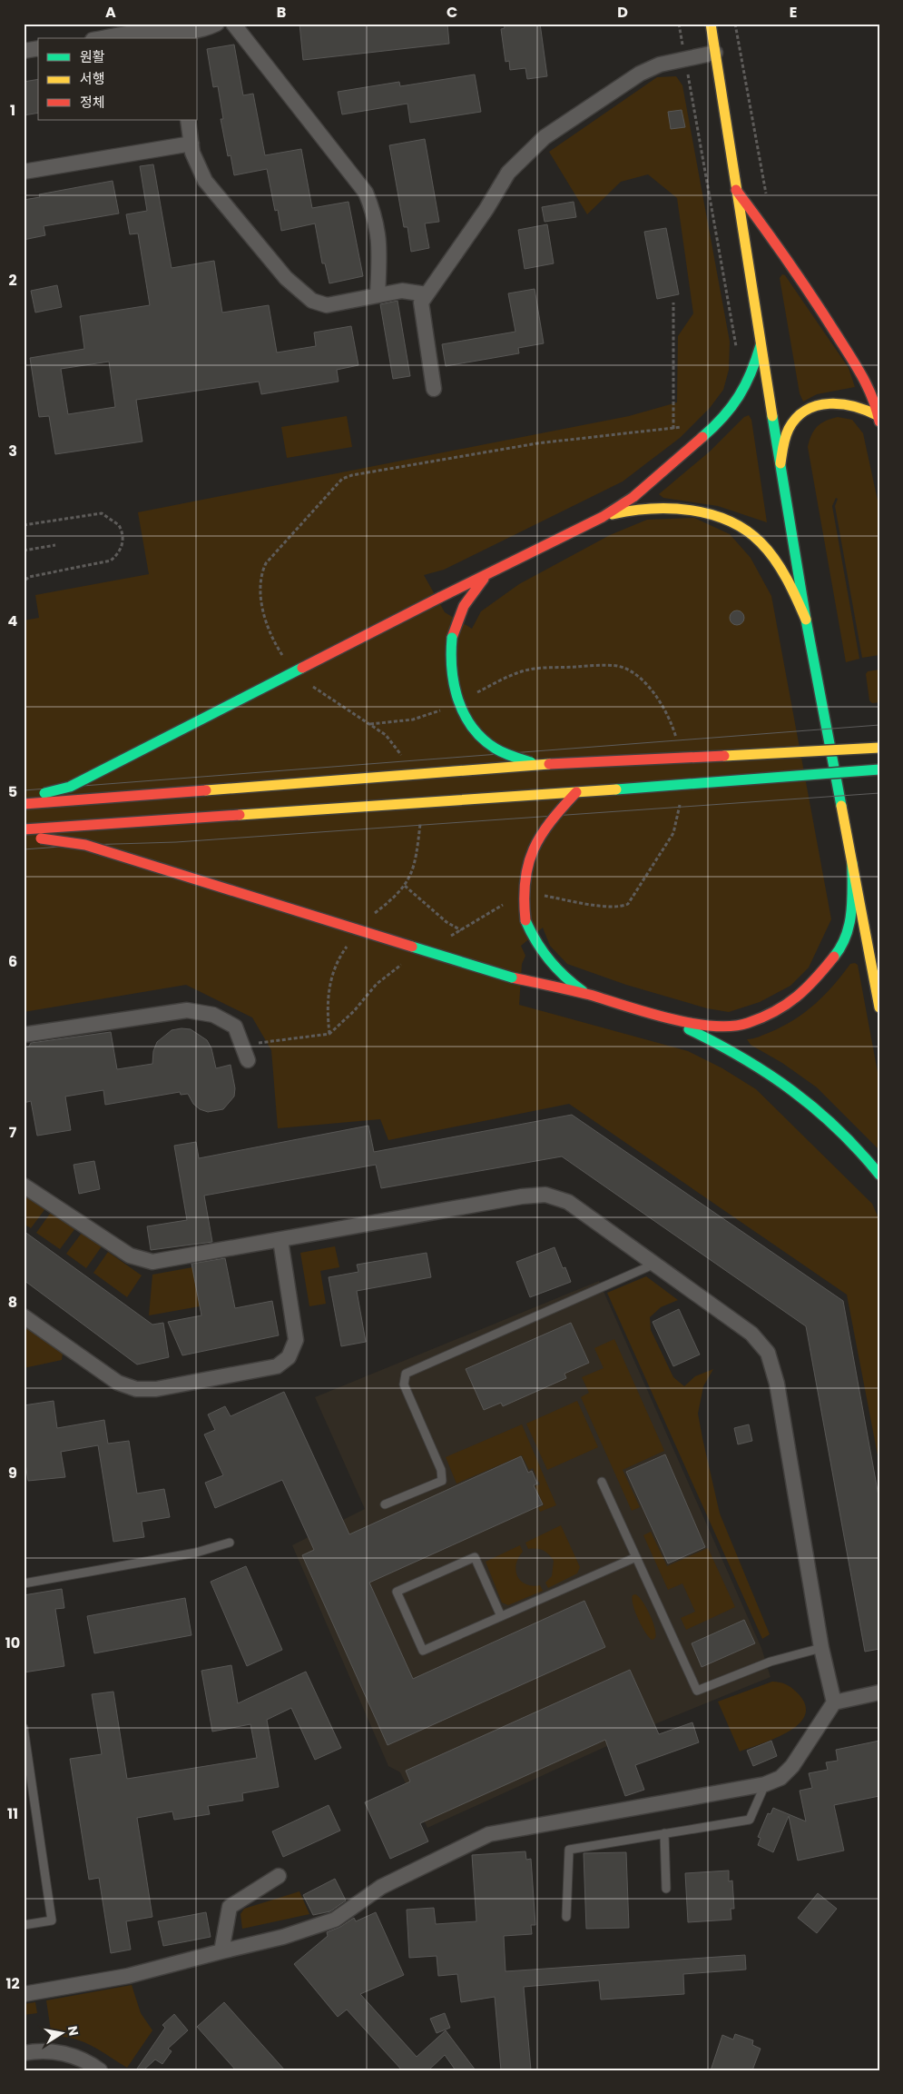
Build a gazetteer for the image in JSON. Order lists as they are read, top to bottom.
{
  "legend": ["원활", "서행", "정체"],
  "north": "right",
  "grid": {
    "columns": [
      "A",
      "B",
      "C",
      "D",
      "E"
    ],
    "rows": [
      "1",
      "2",
      "3",
      "4",
      "5",
      "6",
      "7",
      "8",
      "9",
      "10",
      "11",
      "12"
    ]
  }
}
